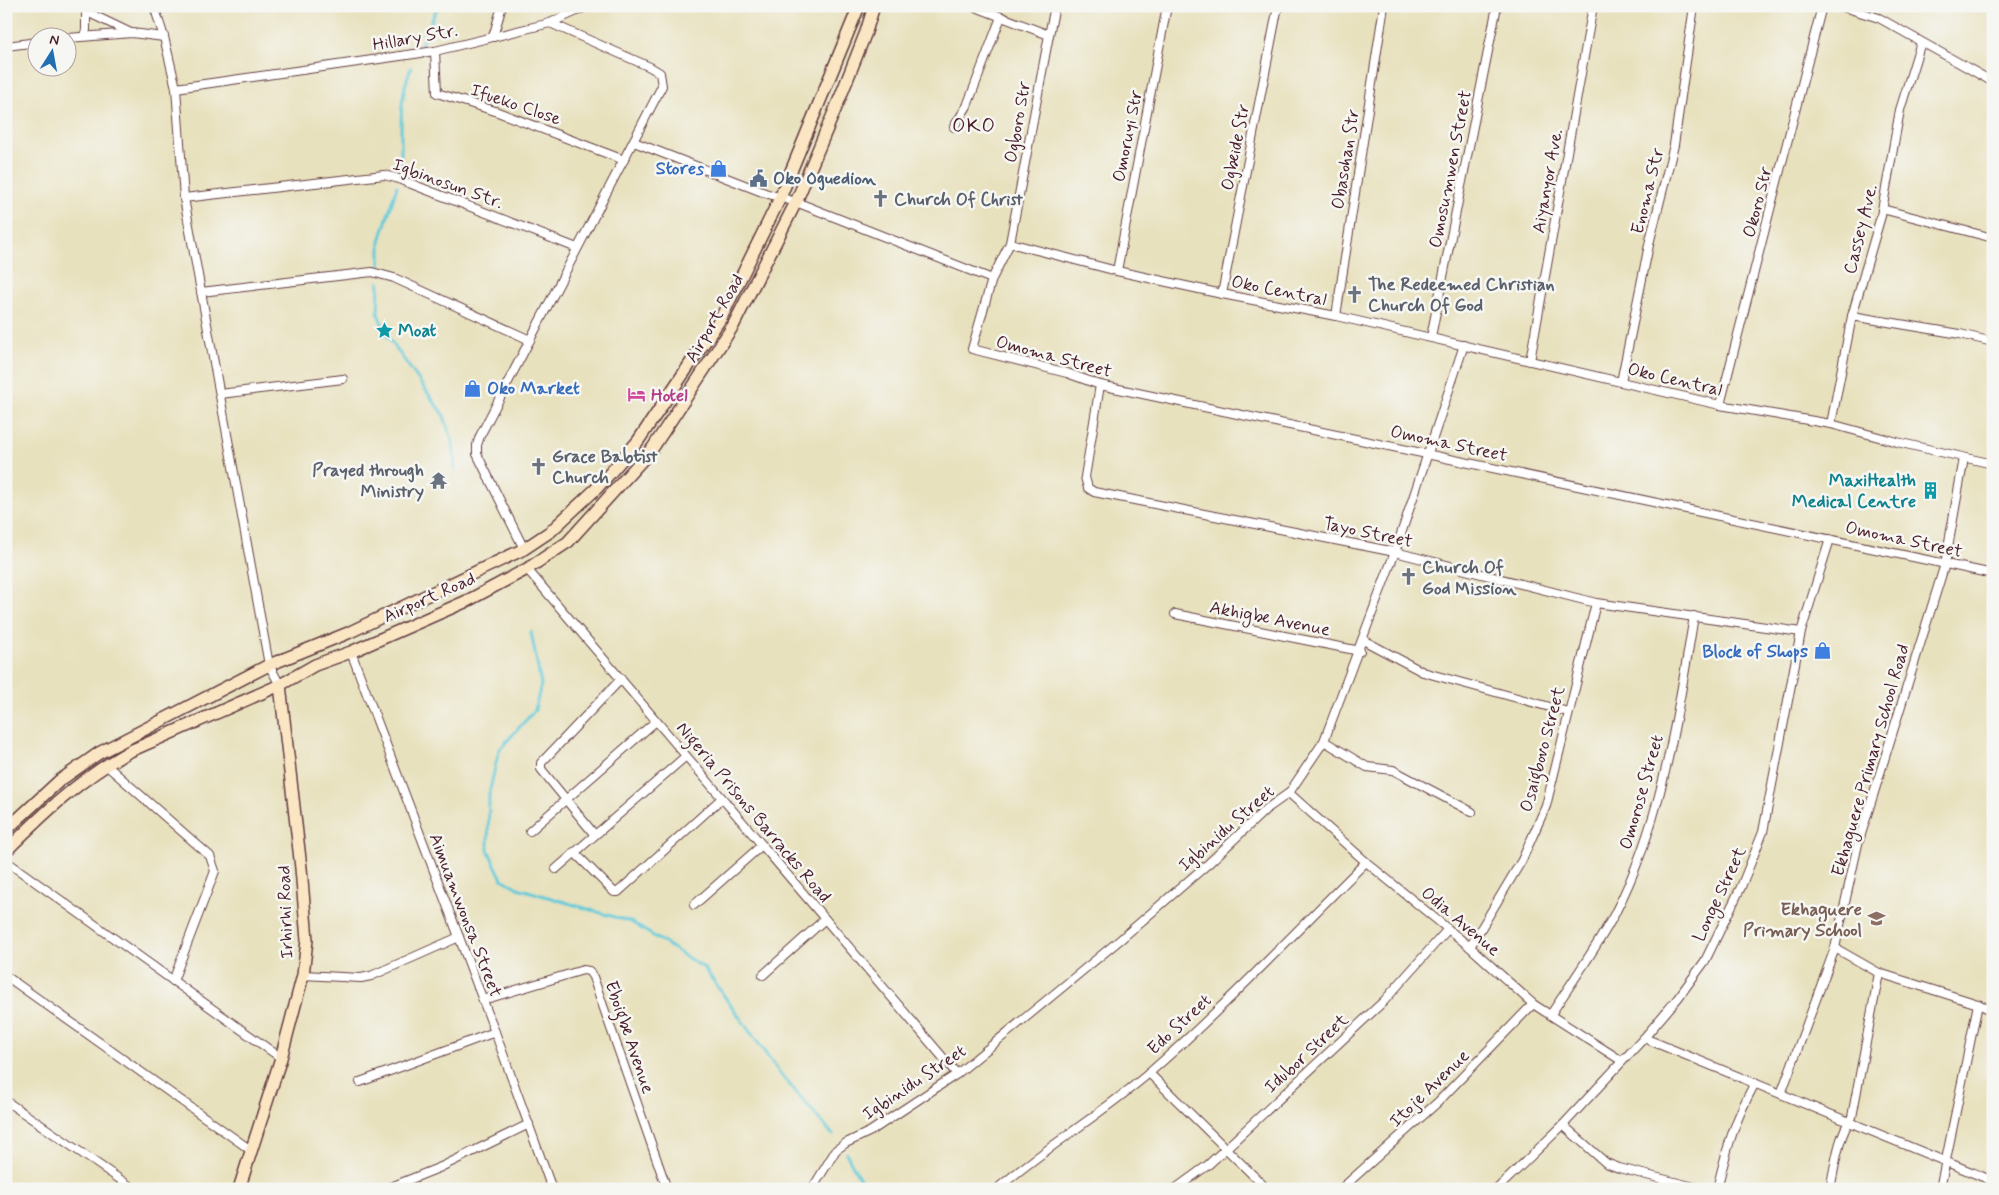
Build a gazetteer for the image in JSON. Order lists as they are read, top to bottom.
{
  "streets": {
    "main road": ["Airport Road", "Irhirhi Road"],
    "street": [
      "Hillary Str.",
      "Ifueko Close",
      "Ogboro Str",
      "Omoruyi Str",
      "Ogbeide Str",
      "Obasohan Str",
      "Omosumwen Street",
      "Aiyanyor Ave.",
      "Igbinosun Str.",
      "Enoma Str",
      "Okoro Str",
      "Cassey Ave.",
      "Oko Central",
      "Omoma Street",
      "Tayo Street",
      "Akhigbe Avenue",
      "Osaigbovo Street",
      "Ekhaguere Primary School Road",
      "Omorose Street",
      "Nigeria Prisons Barracks Road",
      "Igbinidu Street",
      "Longe Street",
      "Aimuamwonsa Street",
      "Odia Avenue",
      "Edo Street",
      "Eboigbe Avenue",
      "Idubor Street",
      "Itoje Avenue"
    ]
  },
  "crossings": [
    ["Hillary Str.", "Ifueko Close"],
    ["Ogboro Str", "Oko Central"],
    ["Omoruyi Str", "Oko Central"],
    ["Ogbeide Str", "Oko Central"],
    ["Obasohan Str", "Oko Central"],
    ["Omosumwen Street", "Oko Central"],
    ["Aiyanyor Ave.", "Oko Central"],
    ["Enoma Str", "Oko Central"],
    ["Okoro Str", "Oko Central"],
    ["Cassey Ave.", "Oko Central"],
    ["Oko Central", "Ekhaguere Primary School Road"],
    ["Oko Central", "Igbinidu Street"],
    ["Airport Road", "Nigeria Prisons Barracks Road"],
    ["Airport Road", "Irhirhi Road"],
    ["Airport Road", "Aimuamwonsa Street"],
    ["Omoma Street", "Tayo Street"],
    ["Omoma Street", "Ekhaguere Primary School Road"],
    ["Omoma Street", "Igbinidu Street"],
    ["Omoma Street", "Longe Street"],
    ["Tayo Street", "Osaigbovo Street"],
    ["Tayo Street", "Omorose Street"],
    ["Tayo Street", "Igbinidu Street"],
    ["Tayo Street", "Longe Street"],
    ["Akhigbe Avenue", "Igbinidu Street"],
    ["Osaigbovo Street", "Odia Avenue"],
    ["Omorose Street", "Odia Avenue"],
    ["Nigeria Prisons Barracks Road", "Igbinidu Street"],
    ["Igbinidu Street", "Odia Avenue"],
    ["Longe Street", "Odia Avenue"],
    ["Aimuamwonsa Street", "Eboigbe Avenue"],
    ["Odia Avenue", "Edo Street"],
    ["Odia Avenue", "Idubor Street"],
    ["Odia Avenue", "Itoje Avenue"]
  ],
  "districts": ["OKO"],
  "places": {
    "shop": ["Stores", "Oko Market", "Block of Shops"],
    "public building": ["Oko Oguedion"],
    "church": [
      "Church Of Christ",
      "The Redeemed Christian Church Of God",
      "Grace Babtist Church",
      "Church Of God Mission"
    ],
    "place": ["Moat"],
    "hotel": ["Hotel"],
    "temple": ["Prayed through Ministry"],
    "building": ["MaxiHealth Medical Centre"],
    "school or university": ["Ekhaguere Primary School"]
  },
  "north": "top"
}
